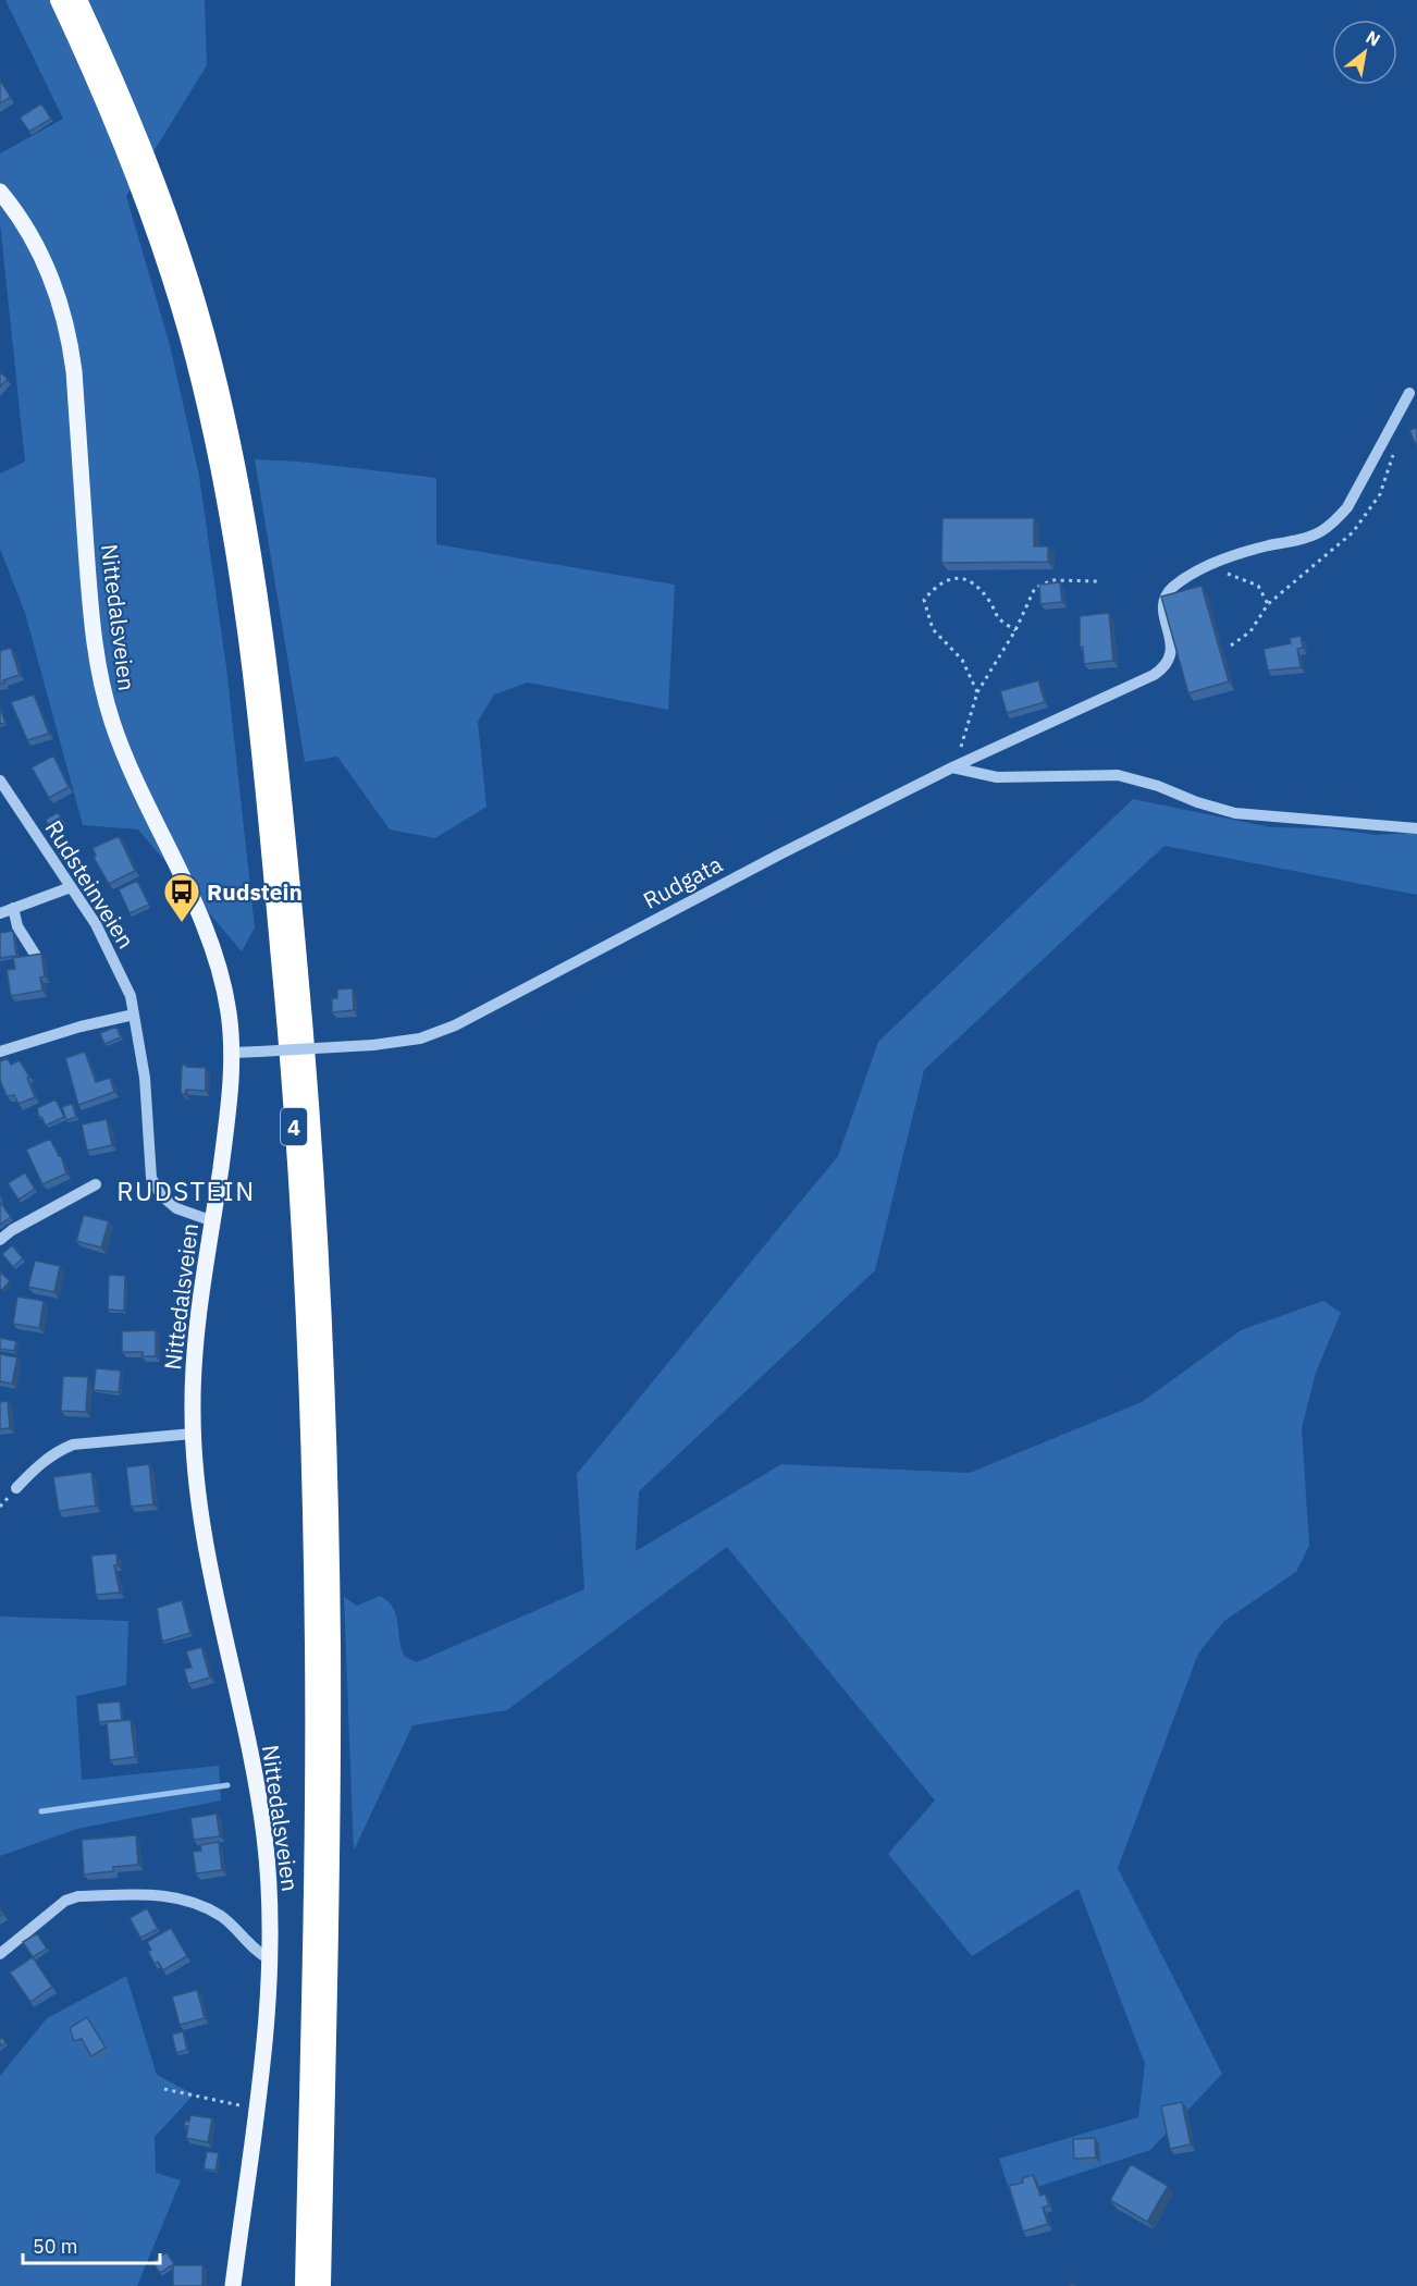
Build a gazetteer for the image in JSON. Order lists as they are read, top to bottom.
{
  "streets": {
    "highway": ["4"],
    "main road": ["Nittedalsveien"],
    "street": ["Rudgata", "Rudsteinveien"]
  },
  "crossings": [
    ["Nittedalsveien", "Rudgata"],
    ["Nittedalsveien", "Rudsteinveien"]
  ],
  "districts": ["RUDSTEIN"],
  "places": {
    "bus stop": ["Rudstein"]
  },
  "scale_bar": "50 m",
  "north": "top right"
}
